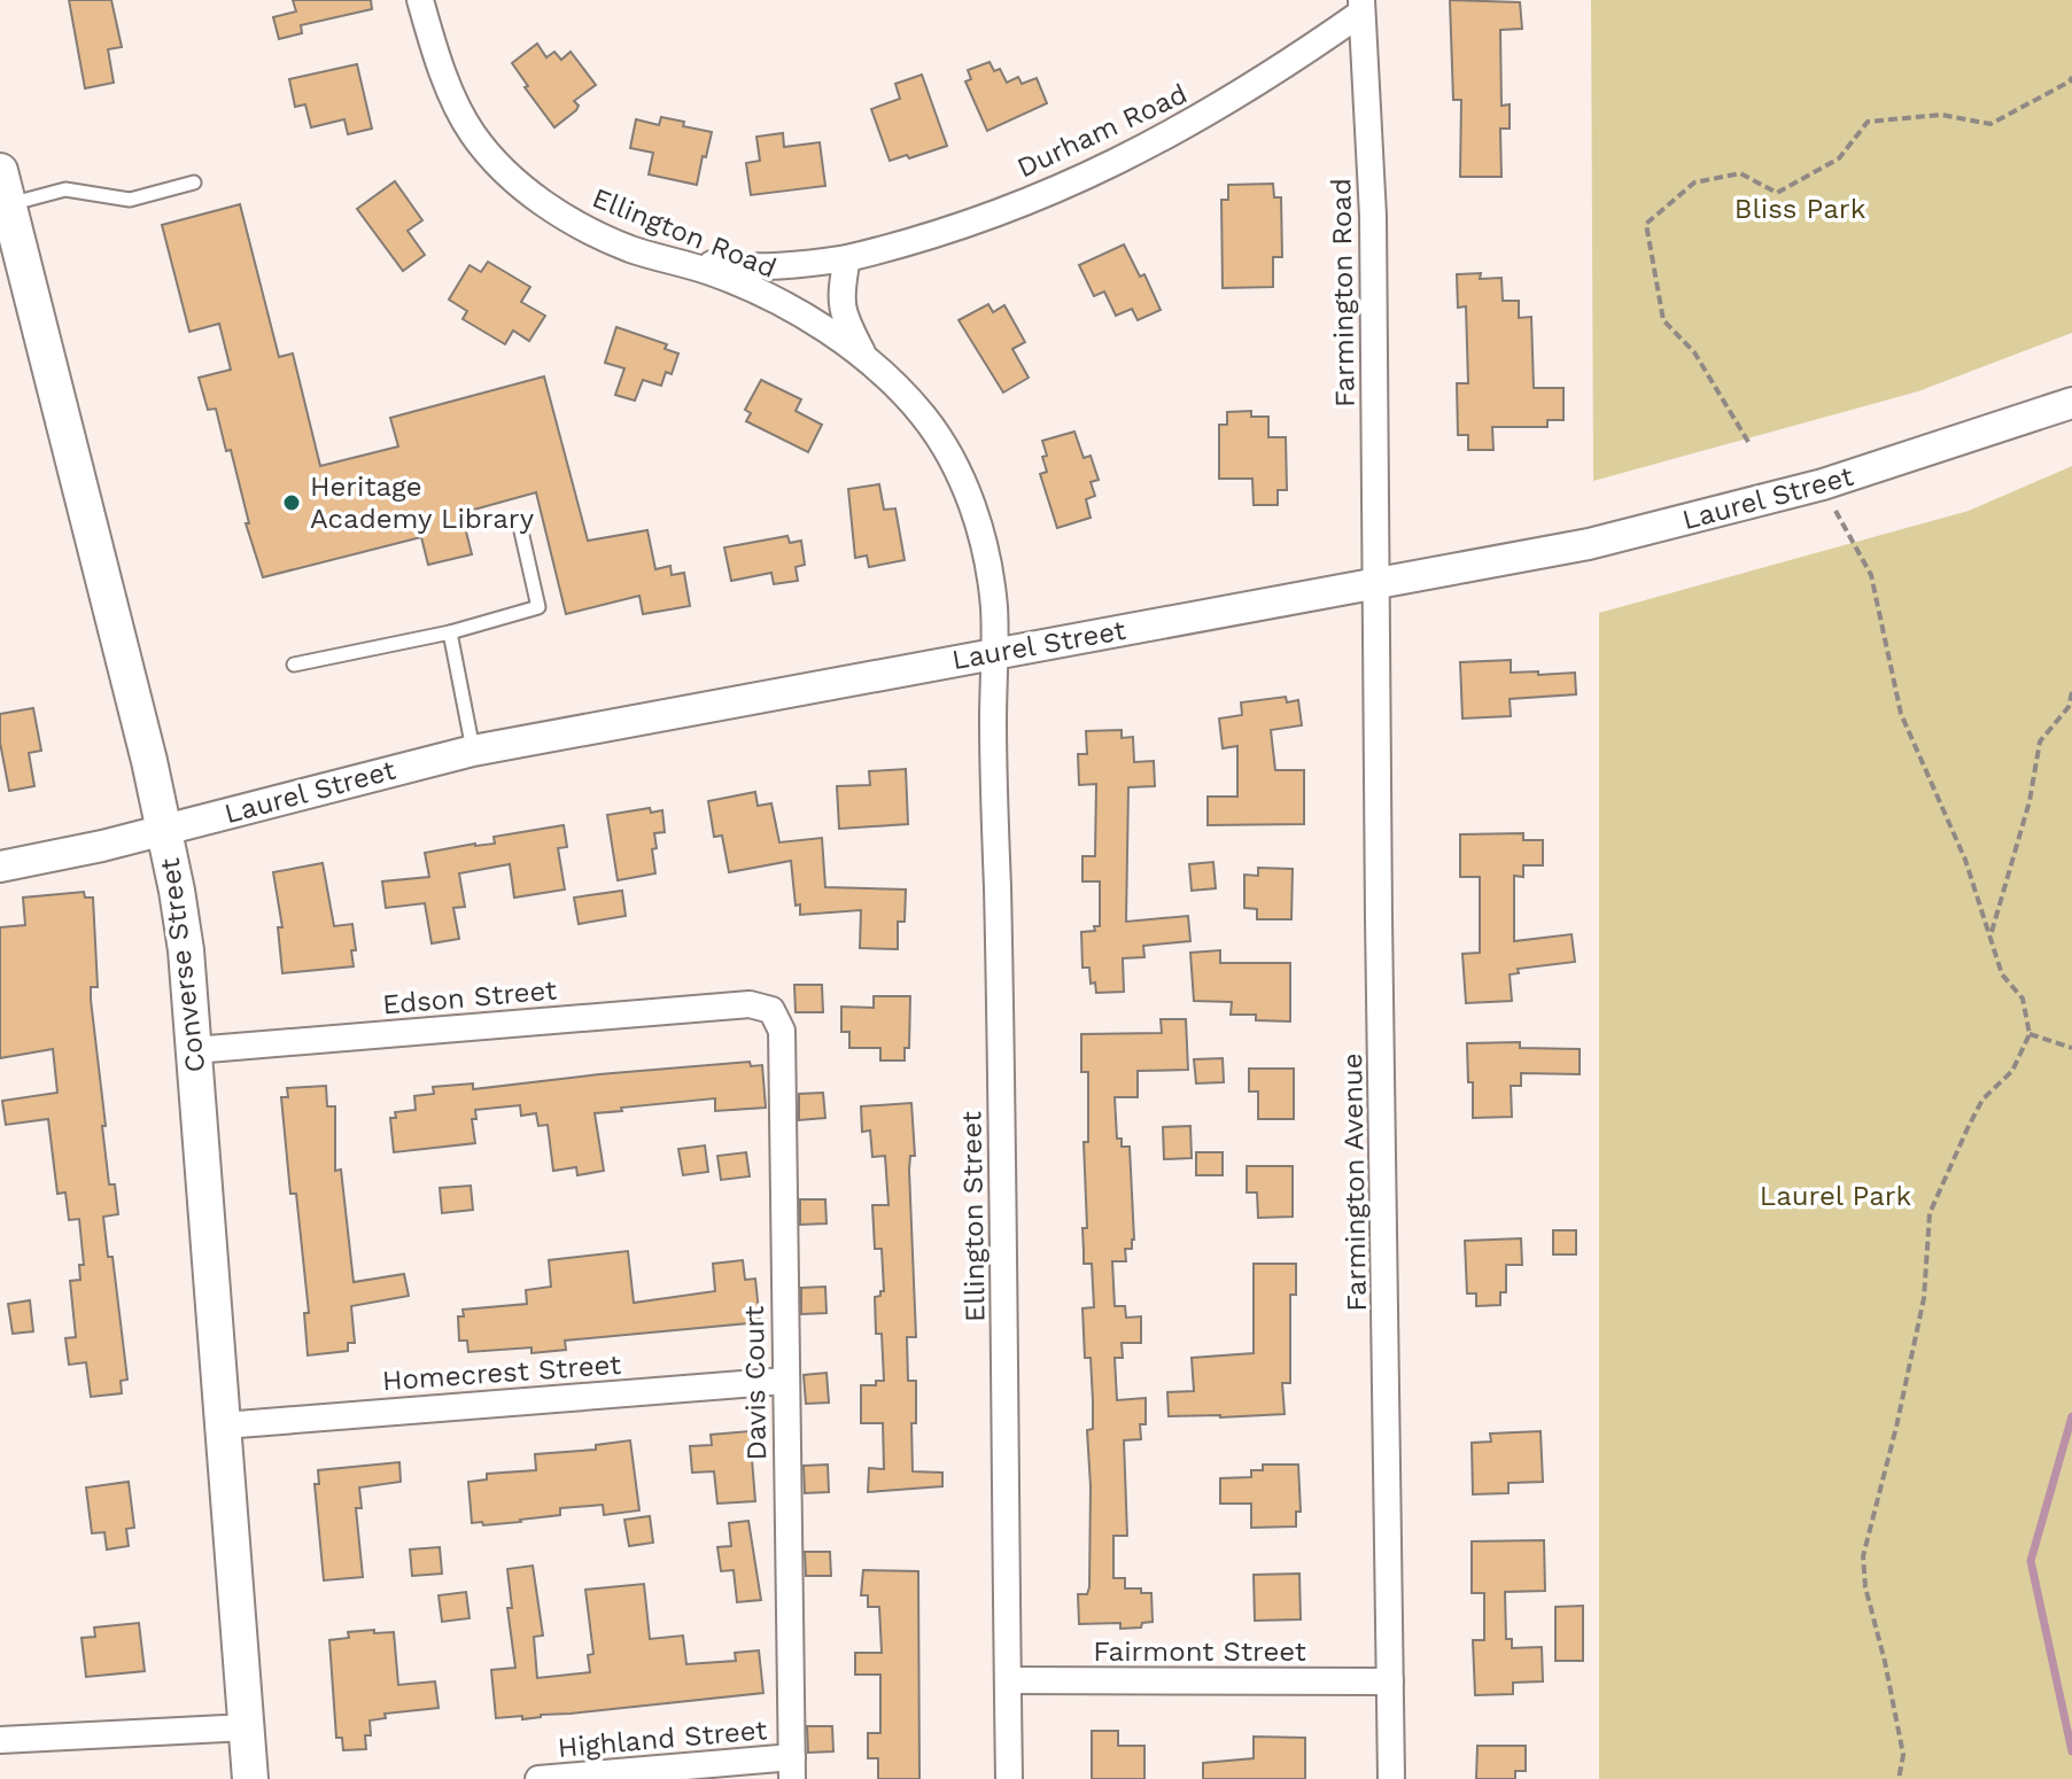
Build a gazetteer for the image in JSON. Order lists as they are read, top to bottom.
{
  "streets": {
    "main road": ["Converse Street"],
    "street": [
      "Durham Road",
      "Ellington Road",
      "Farmington Road",
      "Laurel Street",
      "Edson Street",
      "Farmington Avenue",
      "Ellington Street",
      "Homecrest Street",
      "Davis Court",
      "Fairmont Street",
      "Highland Street"
    ]
  },
  "crossings": [
    ["Durham Road", "Ellington Road"],
    ["Durham Road", "Farmington Road"],
    ["Ellington Road", "Laurel Street"],
    ["Ellington Road", "Ellington Street"],
    ["Farmington Road", "Laurel Street"],
    ["Farmington Road", "Farmington Avenue"],
    ["Laurel Street", "Converse Street"],
    ["Laurel Street", "Farmington Avenue"],
    ["Laurel Street", "Ellington Street"],
    ["Converse Street", "Edson Street"],
    ["Converse Street", "Homecrest Street"],
    ["Edson Street", "Davis Court"],
    ["Farmington Avenue", "Fairmont Street"],
    ["Ellington Street", "Fairmont Street"],
    ["Homecrest Street", "Davis Court"],
    ["Davis Court", "Highland Street"]
  ],
  "parks": ["Bliss Park", "Laurel Park"],
  "places": ["Heritage Academy Library"]
}
